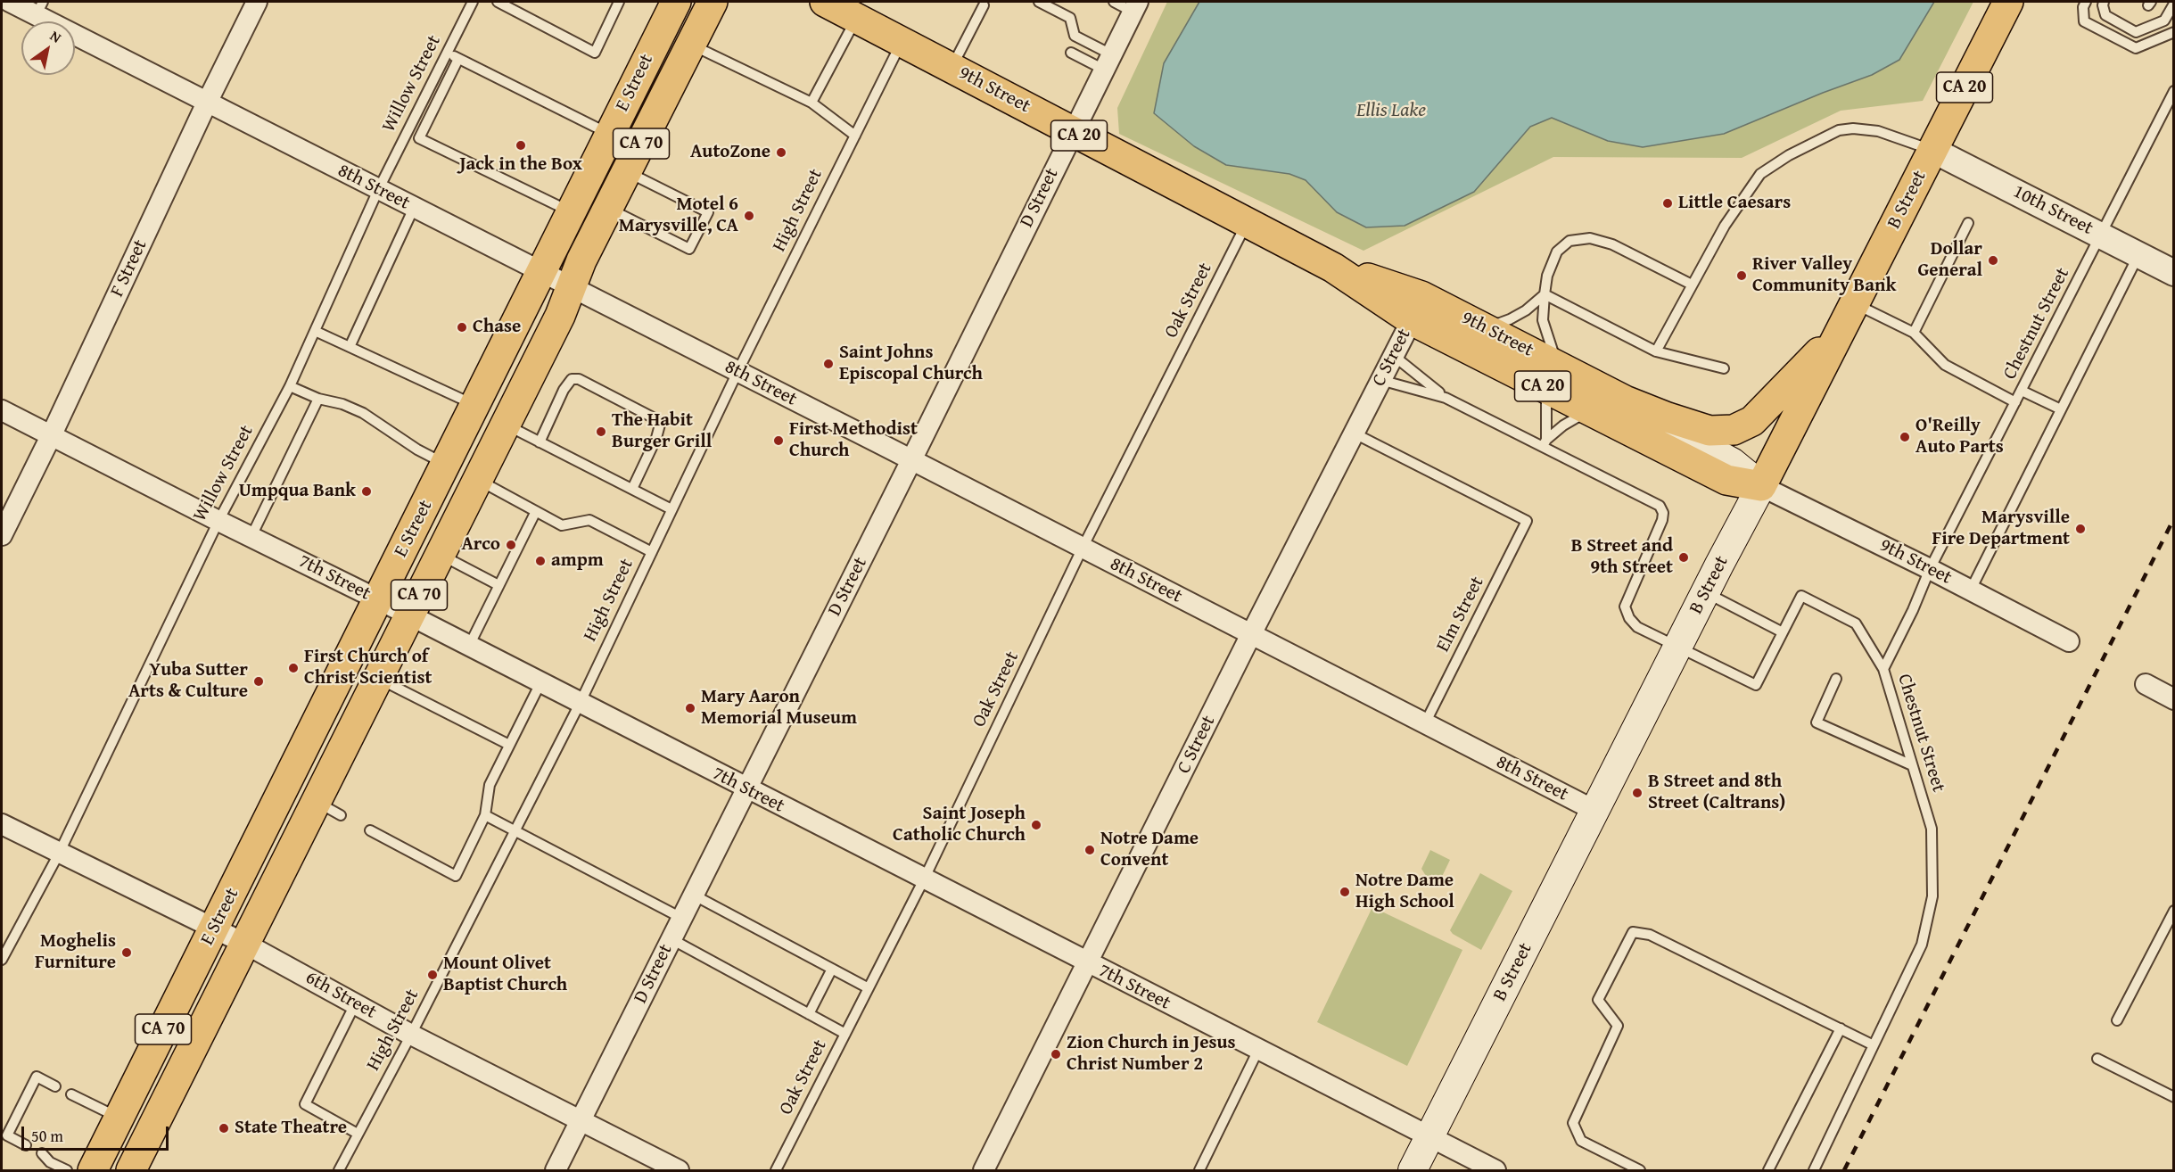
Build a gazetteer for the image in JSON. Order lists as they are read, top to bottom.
{
  "streets": {
    "highway": [
      "E Street",
      "CA 20",
      "9th Street",
      "CA 70",
      "B Street"
    ],
    "street": [
      "8th Street",
      "D Street",
      "10th Street",
      "F Street",
      "C Street",
      "7th Street",
      "6th Street"
    ],
    "lane": [
      "Willow Street",
      "High Street",
      "Oak Street",
      "Chestnut Street",
      "Elm Street"
    ]
  },
  "crossings": [
    ["E Street", "8th Street"],
    ["E Street", "7th Street"],
    ["E Street", "6th Street"],
    ["Willow Street", "8th Street"],
    ["Willow Street", "7th Street"],
    ["Willow Street", "6th Street"],
    ["CA 20", "9th Street"],
    ["CA 20", "B Street"],
    ["9th Street", "D Street"],
    ["9th Street", "B Street"],
    ["9th Street", "High Street"],
    ["9th Street", "Oak Street"],
    ["9th Street", "Chestnut Street"],
    ["9th Street", "C Street"],
    ["8th Street", "D Street"],
    ["8th Street", "B Street"],
    ["8th Street", "High Street"],
    ["8th Street", "F Street"],
    ["8th Street", "Oak Street"],
    ["8th Street", "C Street"],
    ["8th Street", "Elm Street"],
    ["D Street", "7th Street"],
    ["D Street", "6th Street"],
    ["B Street", "10th Street"],
    ["B Street", "7th Street"],
    ["High Street", "7th Street"],
    ["High Street", "6th Street"],
    ["10th Street", "Chestnut Street"],
    ["F Street", "7th Street"],
    ["Oak Street", "7th Street"],
    ["C Street", "7th Street"],
    ["C Street", "Elm Street"]
  ],
  "water": ["Ellis Lake"],
  "places": [
    "Jack in the Box",
    "AutoZone",
    "Little Caesars",
    "Motel 6 Marysville, CA",
    "Dollar General",
    "River Valley Community Bank",
    "Chase",
    "Saint Johns Episcopal Church",
    "The Habit Burger Grill",
    "O'Reilly Auto Parts",
    "First Methodist Church",
    "Umpqua Bank",
    "Marysville Fire Department",
    "Arco",
    "B Street and 9th Street",
    "ampm",
    "First Church of Christ Scientist",
    "Yuba Sutter Arts & Culture",
    "Mary Aaron Memorial Museum",
    "B Street and 8th Street (Caltrans)",
    "Saint Joseph Catholic Church",
    "Notre Dame Convent",
    "Notre Dame High School",
    "Moghelis Furniture",
    "Mount Olivet Baptist Church",
    "Zion Church in Jesus Christ Number 2",
    "State Theatre"
  ],
  "scale_bar": "50 m",
  "north": "top right"
}
